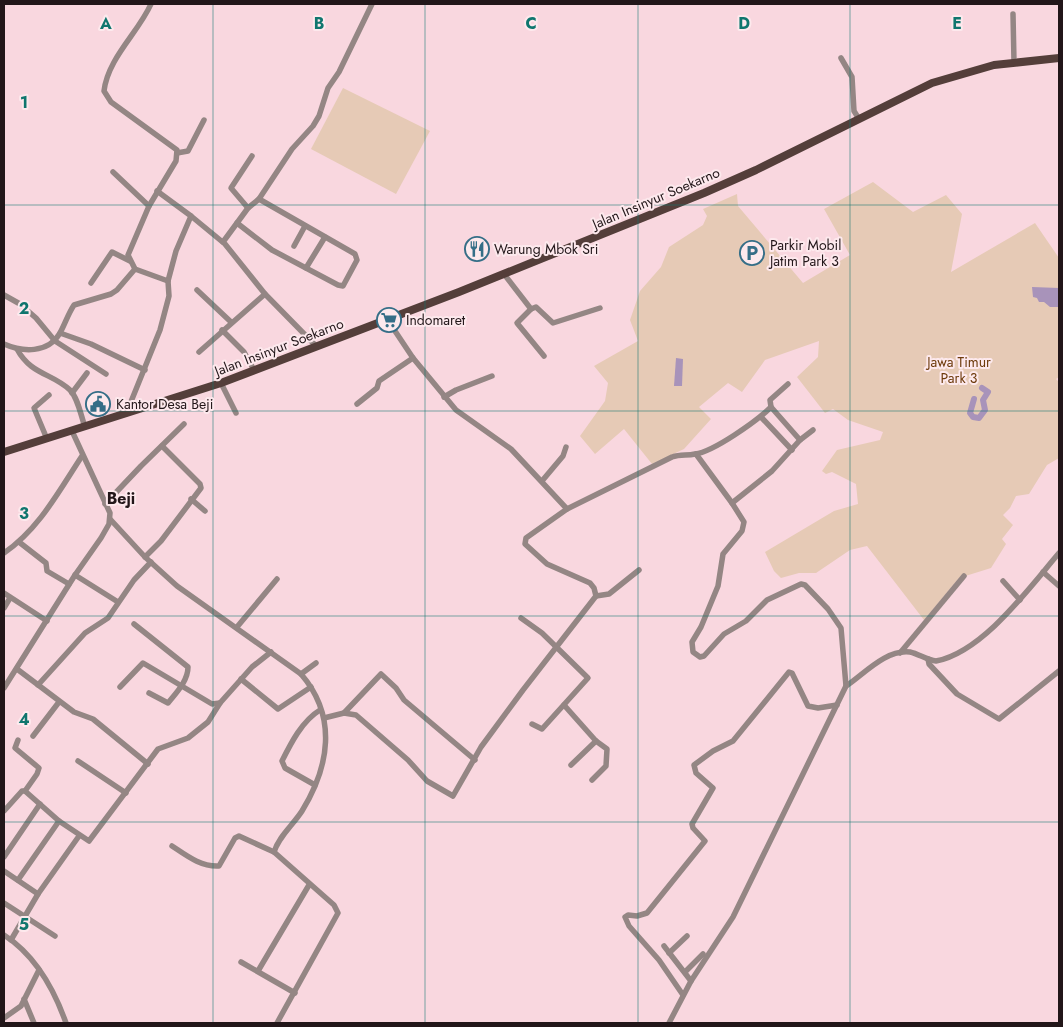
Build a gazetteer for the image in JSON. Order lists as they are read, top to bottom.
{
  "streets": {
    "main road": ["Jalan Insinyur Soekarno"]
  },
  "districts": ["Beji"],
  "parks": ["Jawa Timur Park 3"],
  "places": {
    "restaurant": ["Warung Mbok Sri"],
    "parking": ["Parkir Mobil Jatim Park 3"],
    "supermarket": ["Indomaret"],
    "public building": ["Kantor Desa Beji"]
  },
  "grid": {
    "columns": [
      "A",
      "B",
      "C",
      "D",
      "E"
    ],
    "rows": [
      "1",
      "2",
      "3",
      "4",
      "5"
    ]
  }
}
